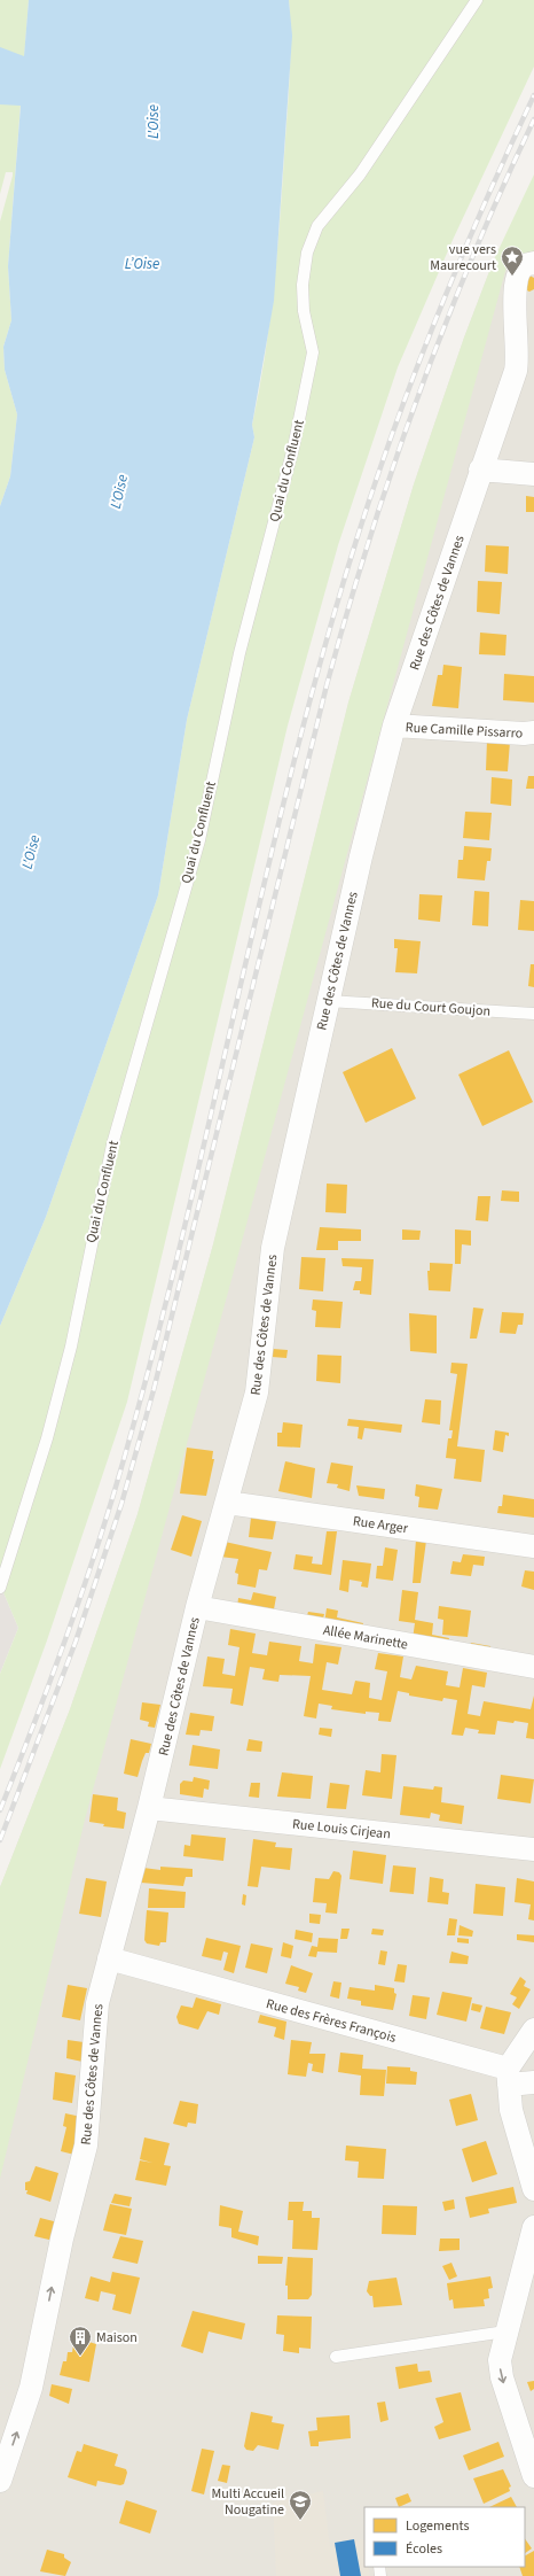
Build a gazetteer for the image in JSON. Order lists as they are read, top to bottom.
{
  "streets": {
    "street": [
      "Rue des Côtes de Vannes",
      "Rue Camille Pissarro",
      "Rue Arger",
      "Allée Marinette",
      "Rue Louis Cirjean",
      "Rue des Frères François"
    ],
    "lane": ["Quai du Confluent", "Rue du Court Goujon"]
  },
  "crossings": [
    ["Rue des Côtes de Vannes", "Rue Camille Pissarro"],
    ["Rue des Côtes de Vannes", "Rue du Court Goujon"],
    ["Rue des Côtes de Vannes", "Rue Arger"],
    ["Rue des Côtes de Vannes", "Allée Marinette"],
    ["Rue des Côtes de Vannes", "Rue Louis Cirjean"],
    ["Rue des Côtes de Vannes", "Rue des Frères François"]
  ],
  "water": ["L'Oise", "L’Oise"],
  "places": {
    "place": ["vue vers Maurecourt"],
    "building": ["Maison"],
    "school or university": ["Multi Accueil Nougatine"]
  },
  "legend": ["Logements", "Écoles"]
}
